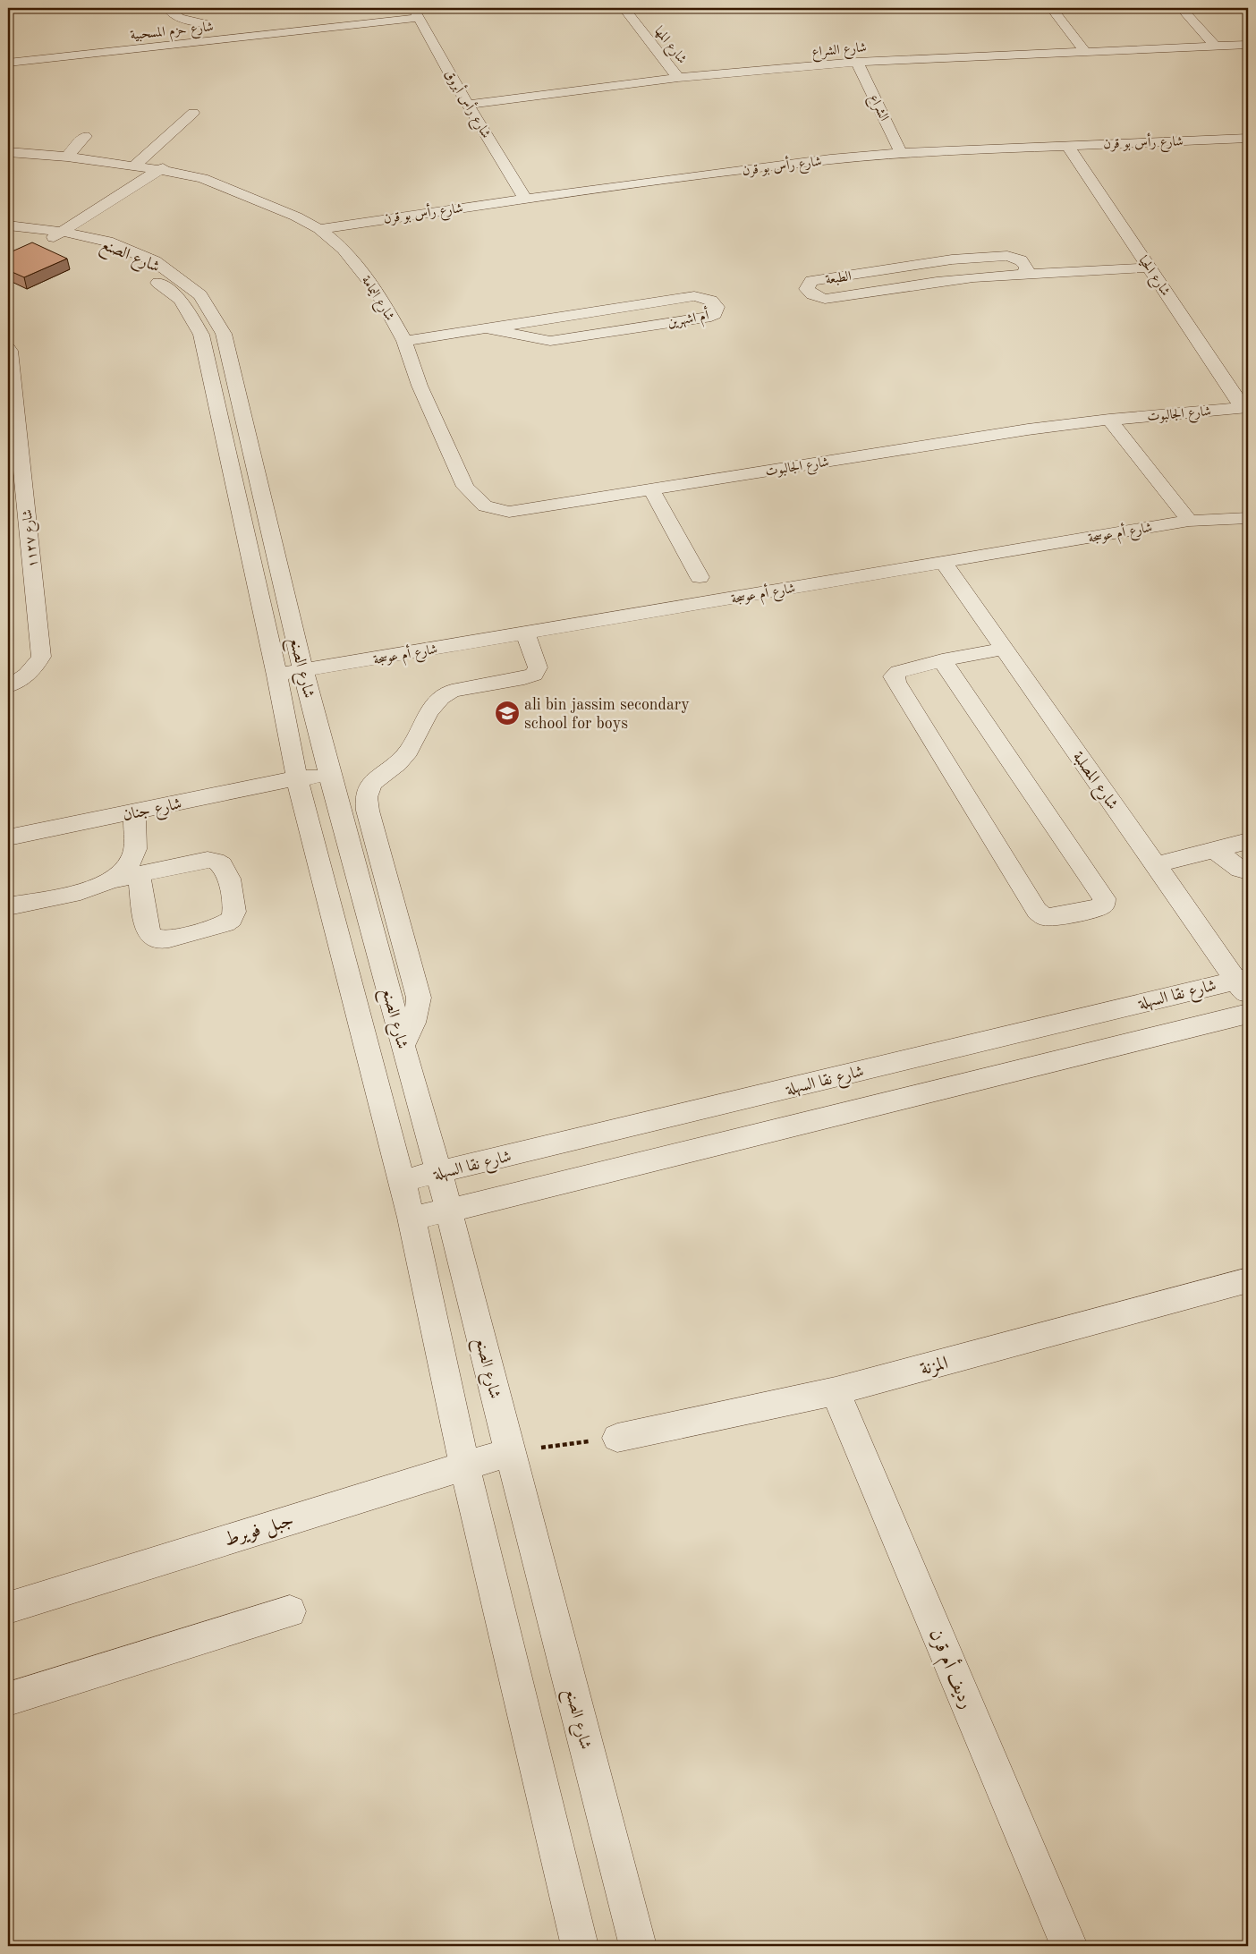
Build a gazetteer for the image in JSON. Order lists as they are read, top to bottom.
{
  "streets": {
    "street": [
      "شارع حزم المسحبية",
      "شارع المها",
      "شارع الشراع",
      "شارع رأس أبروق",
      "الشراع",
      "شارع رأس بو قرن",
      "شارع الصنع",
      "شارع الحيا",
      "الطبعة",
      "شارع اليمامة",
      "أم اشهرين",
      "شارع الجالبوت",
      "شارع أم عوسجة",
      "شارع ١١٢٧",
      "شارع المصلبة",
      "شارع جنان",
      "شارع نقا السهلة",
      "المزنة",
      "جبل فويرط",
      "رديف أم قرن"
    ]
  },
  "crossings": [
    ["شارع حزم المسحبية", "شارع رأس أبروق"],
    ["شارع المها", "شارع الشراع"],
    ["شارع الشراع", "شارع رأس أبروق"],
    ["شارع الشراع", "الشراع"],
    ["شارع رأس أبروق", "شارع رأس بو قرن"],
    ["الشراع", "شارع رأس بو قرن"],
    ["شارع رأس بو قرن", "شارع الحيا"],
    ["شارع رأس بو قرن", "شارع اليمامة"],
    ["شارع الصنع", "شارع أم عوسجة"],
    ["شارع الصنع", "شارع جنان"],
    ["شارع الصنع", "شارع نقا السهلة"],
    ["شارع الصنع", "جبل فويرط"],
    ["شارع الحيا", "الطبعة"],
    ["شارع الحيا", "شارع الجالبوت"],
    ["شارع اليمامة", "أم اشهرين"],
    ["شارع اليمامة", "شارع الجالبوت"],
    ["شارع أم عوسجة", "شارع المصلبة"],
    ["شارع المصلبة", "شارع نقا السهلة"],
    ["المزنة", "رديف أم قرن"]
  ],
  "places": {
    "school or university": ["ali bin jassim secondary school for boys"]
  }
}
